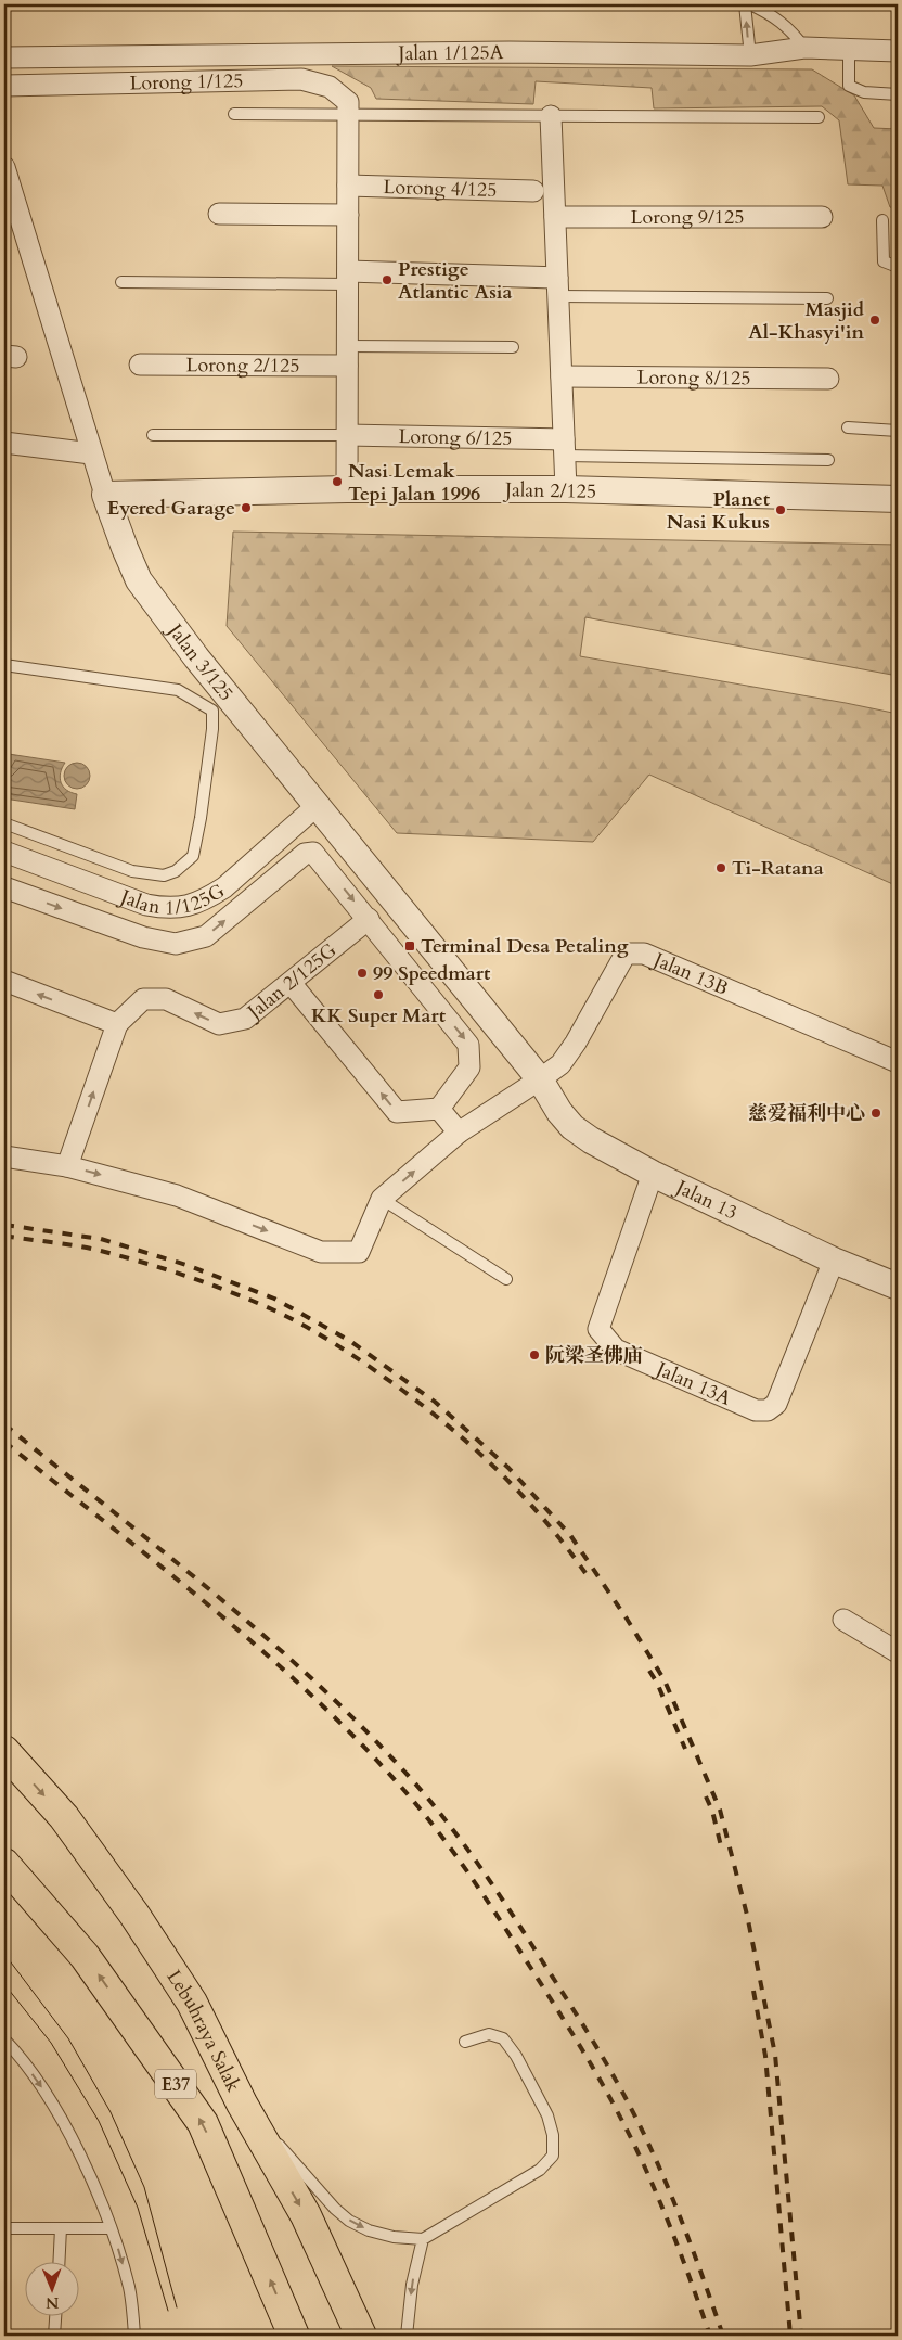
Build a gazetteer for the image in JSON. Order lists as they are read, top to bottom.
{
  "streets": {
    "highway": ["Lebuhraya Salak", "E37"],
    "street": [
      "Jalan 1/125A",
      "Lorong 1/125",
      "Lorong 4/125",
      "Lorong 9/125",
      "Lorong 2/125",
      "Lorong 8/125",
      "Lorong 6/125",
      "Jalan 2/125",
      "Jalan 3/125",
      "Jalan 1/125G",
      "Jalan 13B",
      "Jalan 2/125G",
      "Jalan 13",
      "Jalan 13A"
    ]
  },
  "crossings": [
    ["Jalan 2/125", "Jalan 3/125"],
    ["Jalan 3/125", "Jalan 1/125G"],
    ["Jalan 3/125", "Jalan 13B"],
    ["Jalan 3/125", "Jalan 13"],
    ["Jalan 13B", "Jalan 13"],
    ["Jalan 13", "Jalan 13A"]
  ],
  "one_way": ["Jalan 2/125G"],
  "places": {
    "other": [
      "Prestige Atlantic Asia",
      "Masjid Al-Khasyi'in",
      "Nasi Lemak Tepi Jalan 1996",
      "Eyered Garage",
      "Planet Nasi Kukus",
      "Ti-Ratana",
      "99 Speedmart",
      "KK Super Mart",
      "慈爱福利中心",
      "阮梁圣佛庙"
    ],
    "transit": ["Terminal Desa Petaling"]
  },
  "north": "bottom"
}
